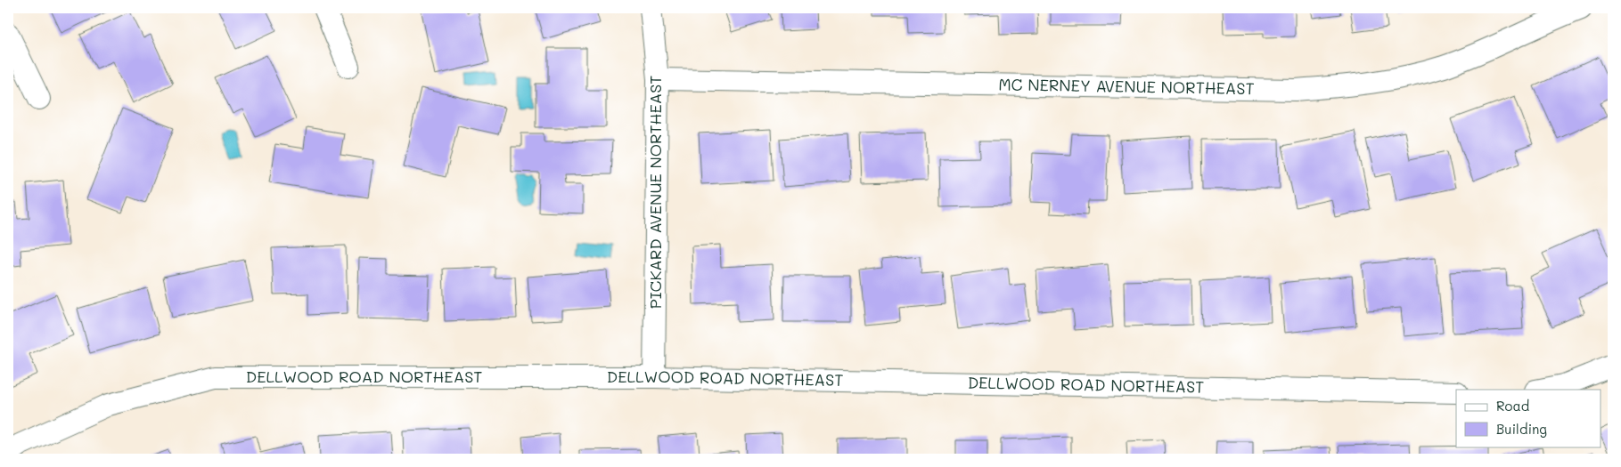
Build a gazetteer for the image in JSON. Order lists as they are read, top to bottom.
{
  "streets": {
    "street": ["MC NERNEY AVENUE NORTHEAST", "PICKARD AVENUE NORTHEAST", "DELLWOOD ROAD NORTHEAST"]
  },
  "crossings": [
    ["MC NERNEY AVENUE NORTHEAST", "PICKARD AVENUE NORTHEAST"],
    ["PICKARD AVENUE NORTHEAST", "DELLWOOD ROAD NORTHEAST"]
  ],
  "legend": ["Road", "Building"]
}
